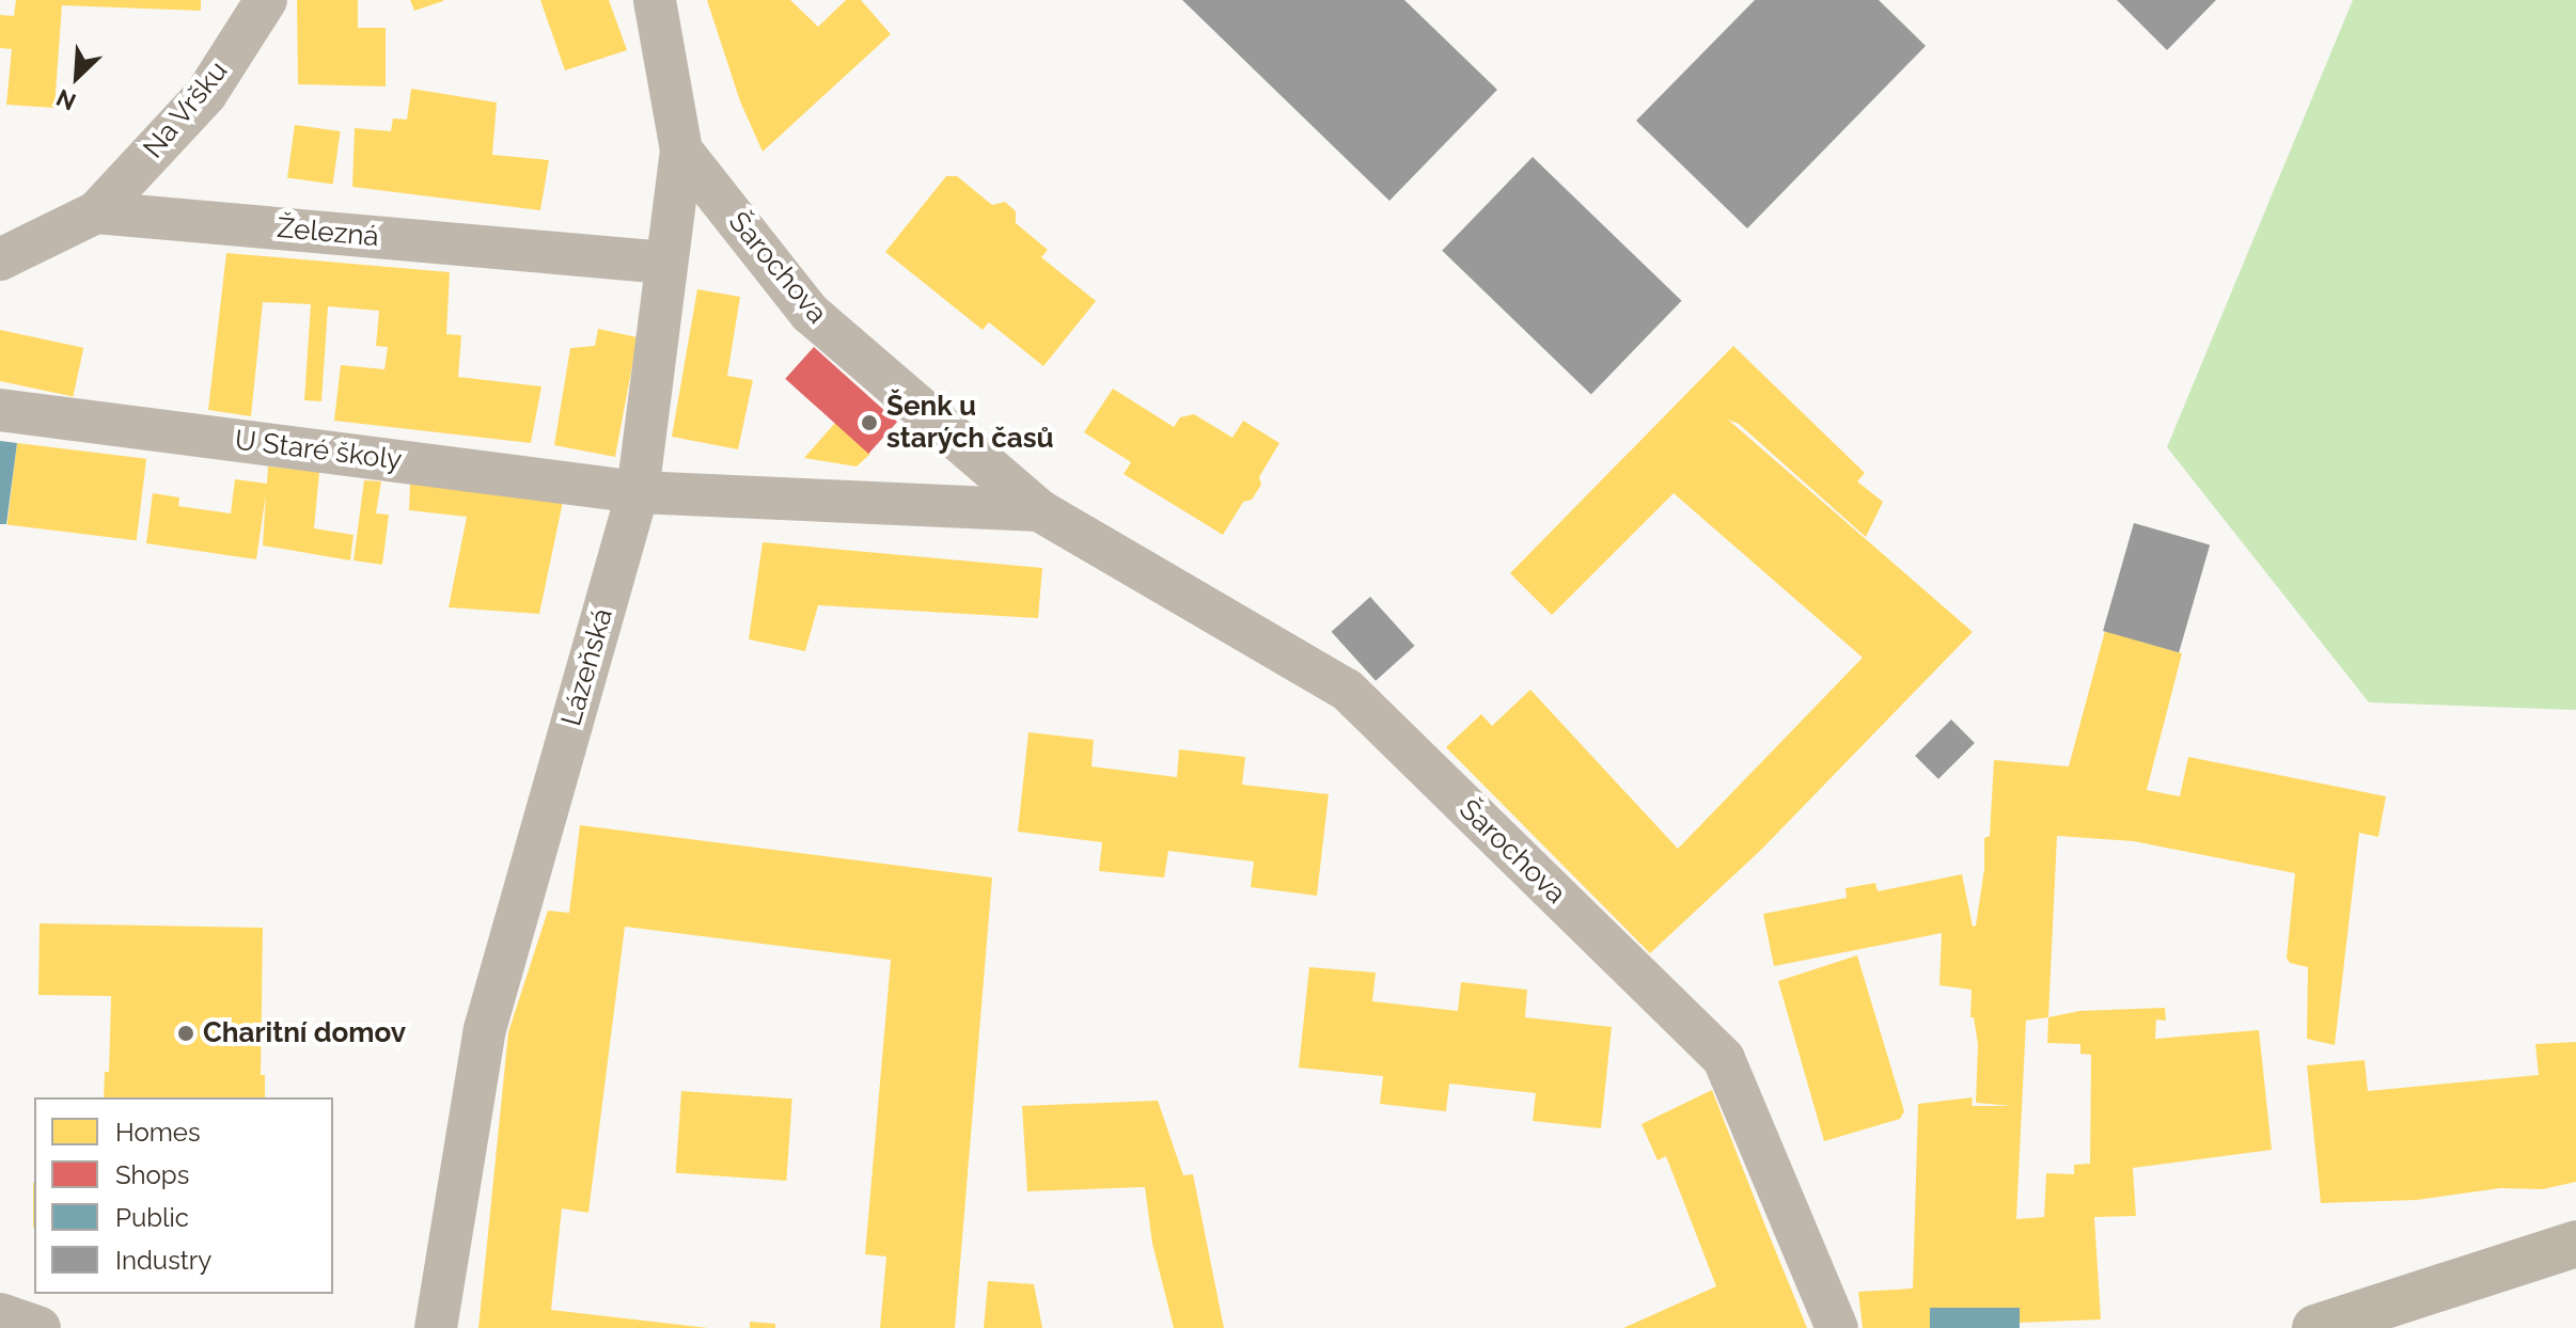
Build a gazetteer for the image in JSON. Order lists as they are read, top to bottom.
{
  "streets": {
    "street": [
      "Na Vršku",
      "Železná",
      "Šarochova",
      "U Staré školy",
      "Lázeňská"
    ]
  },
  "crossings": [
    ["Na Vršku", "Železná"],
    ["Železná", "Lázeňská"],
    ["Šarochova", "U Staré školy"],
    ["Šarochova", "Lázeňská"],
    ["U Staré školy", "Lázeňská"]
  ],
  "places": ["Šenk u starých časů", "Charitní domov"],
  "legend": [
    "Homes",
    "Shops",
    "Public",
    "Industry"
  ],
  "north": "bottom left"
}
